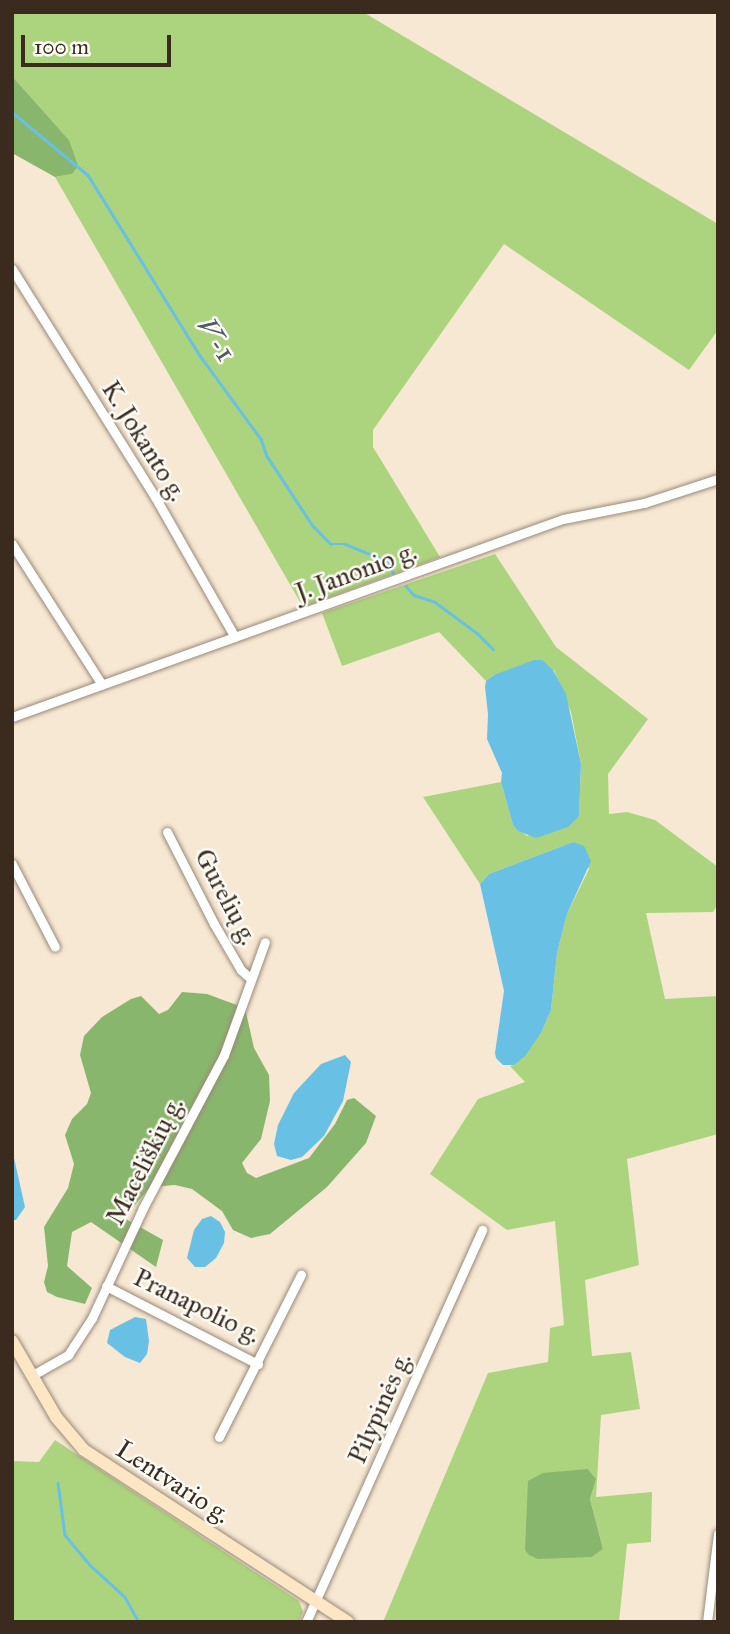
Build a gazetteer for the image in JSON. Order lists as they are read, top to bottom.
{
  "streets": {
    "main road": ["Lentvario g."],
    "street": [
      "K. Jokanto g.",
      "J. Janonio g.",
      "Gurelių g.",
      "Maceliškių g.",
      "Pranapolio g.",
      "Pilypinės g."
    ]
  },
  "crossings": [
    ["K. Jokanto g.", "J. Janonio g."],
    ["Gurelių g.", "Maceliškių g."],
    ["Maceliškių g.", "Pranapolio g."],
    ["Maceliškių g.", "Lentvario g."],
    ["Pilypinės g.", "Lentvario g."]
  ],
  "water": ["V-1"],
  "scale_bar": "100 m"
}
